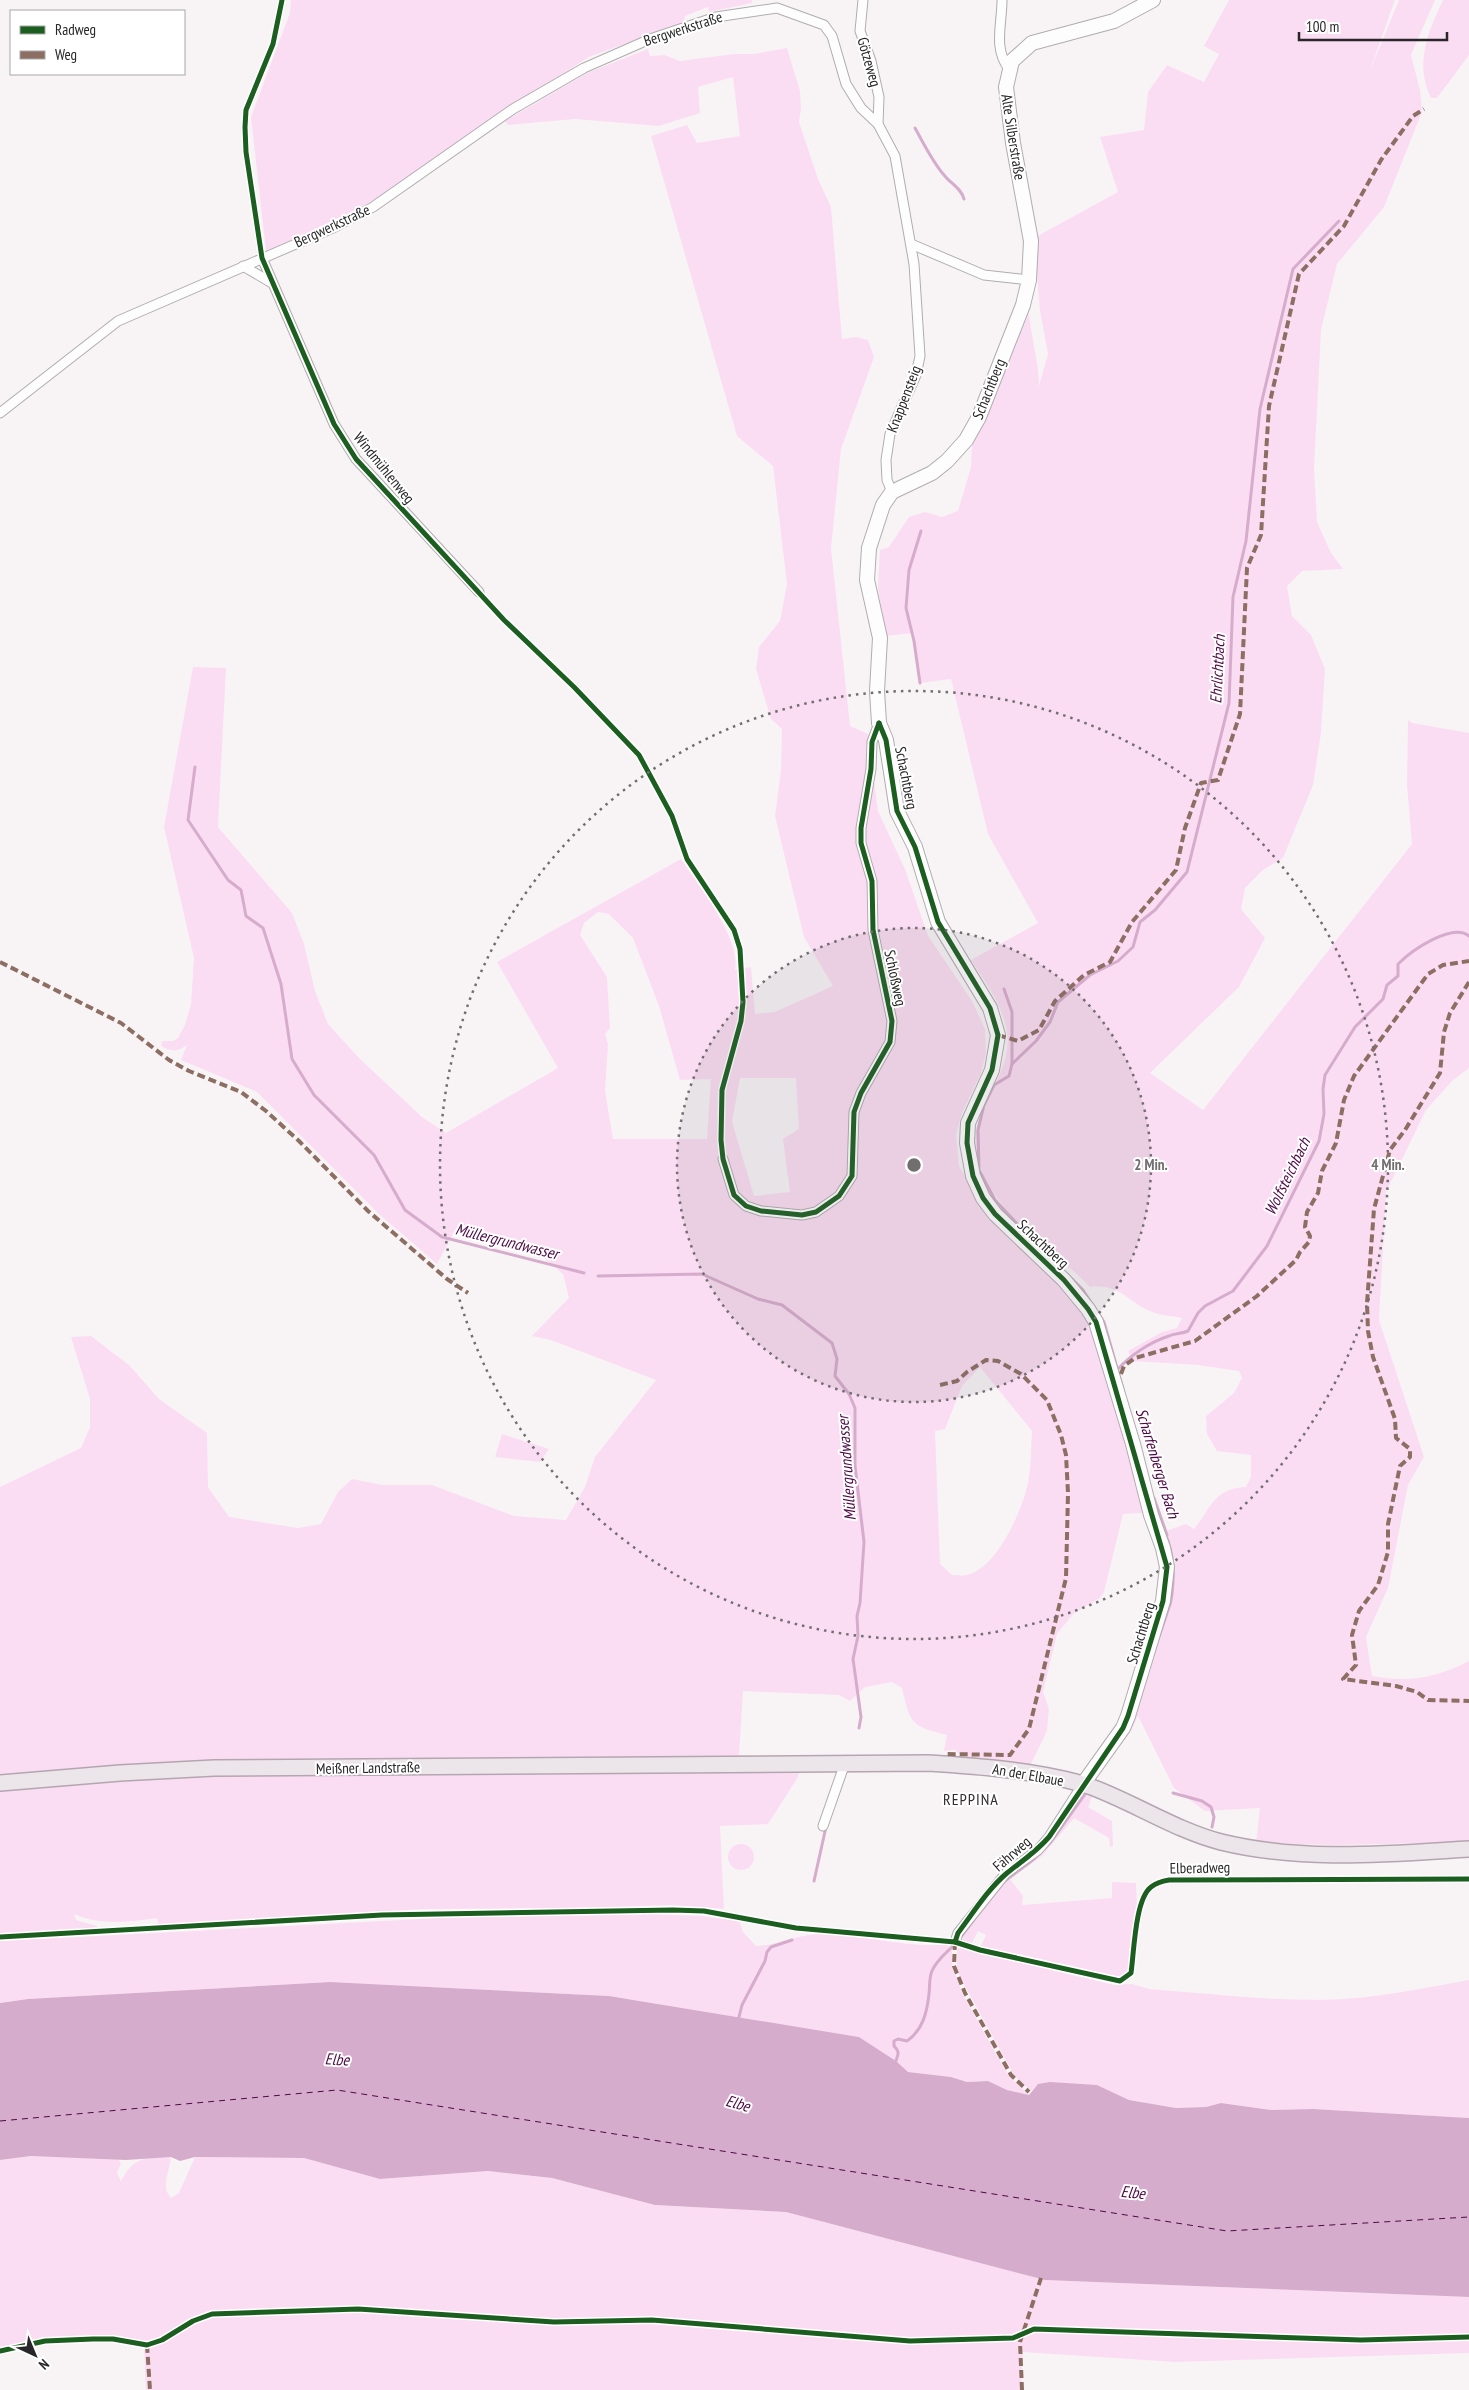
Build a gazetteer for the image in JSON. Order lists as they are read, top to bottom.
{
  "streets": {
    "main road": ["Meißner Landstraße", "An der Elbaue"],
    "street": [
      "Bergwerkstraße",
      "Götzeweg",
      "Alte Silberstraße",
      "Schachtberg",
      "Knappensteig",
      "Windmühlenweg",
      "Schloßweg",
      "Fährweg"
    ],
    "cycle path": ["Elberadweg"]
  },
  "crossings": [
    ["Bergwerkstraße", "Götzeweg"],
    ["Bergwerkstraße", "Knappensteig"],
    ["Bergwerkstraße", "Windmühlenweg"],
    ["Alte Silberstraße", "Schachtberg"],
    ["Schachtberg", "Knappensteig"],
    ["Schachtberg", "Schloßweg"],
    ["Schachtberg", "An der Elbaue"],
    ["Schachtberg", "Fährweg"],
    ["Meißner Landstraße", "An der Elbaue"],
    ["An der Elbaue", "Fährweg"]
  ],
  "districts": ["REPPINA"],
  "water": [
    "Ehrlichtbach",
    "Wolfsteichbach",
    "Müllergrundwasser",
    "Scharfenberger Bach",
    "Elbe"
  ],
  "legend": ["Radweg", "Weg"],
  "scale_bar": "100 m",
  "north": "bottom right",
  "rings": ["2 Min.", "4 Min."]
}
